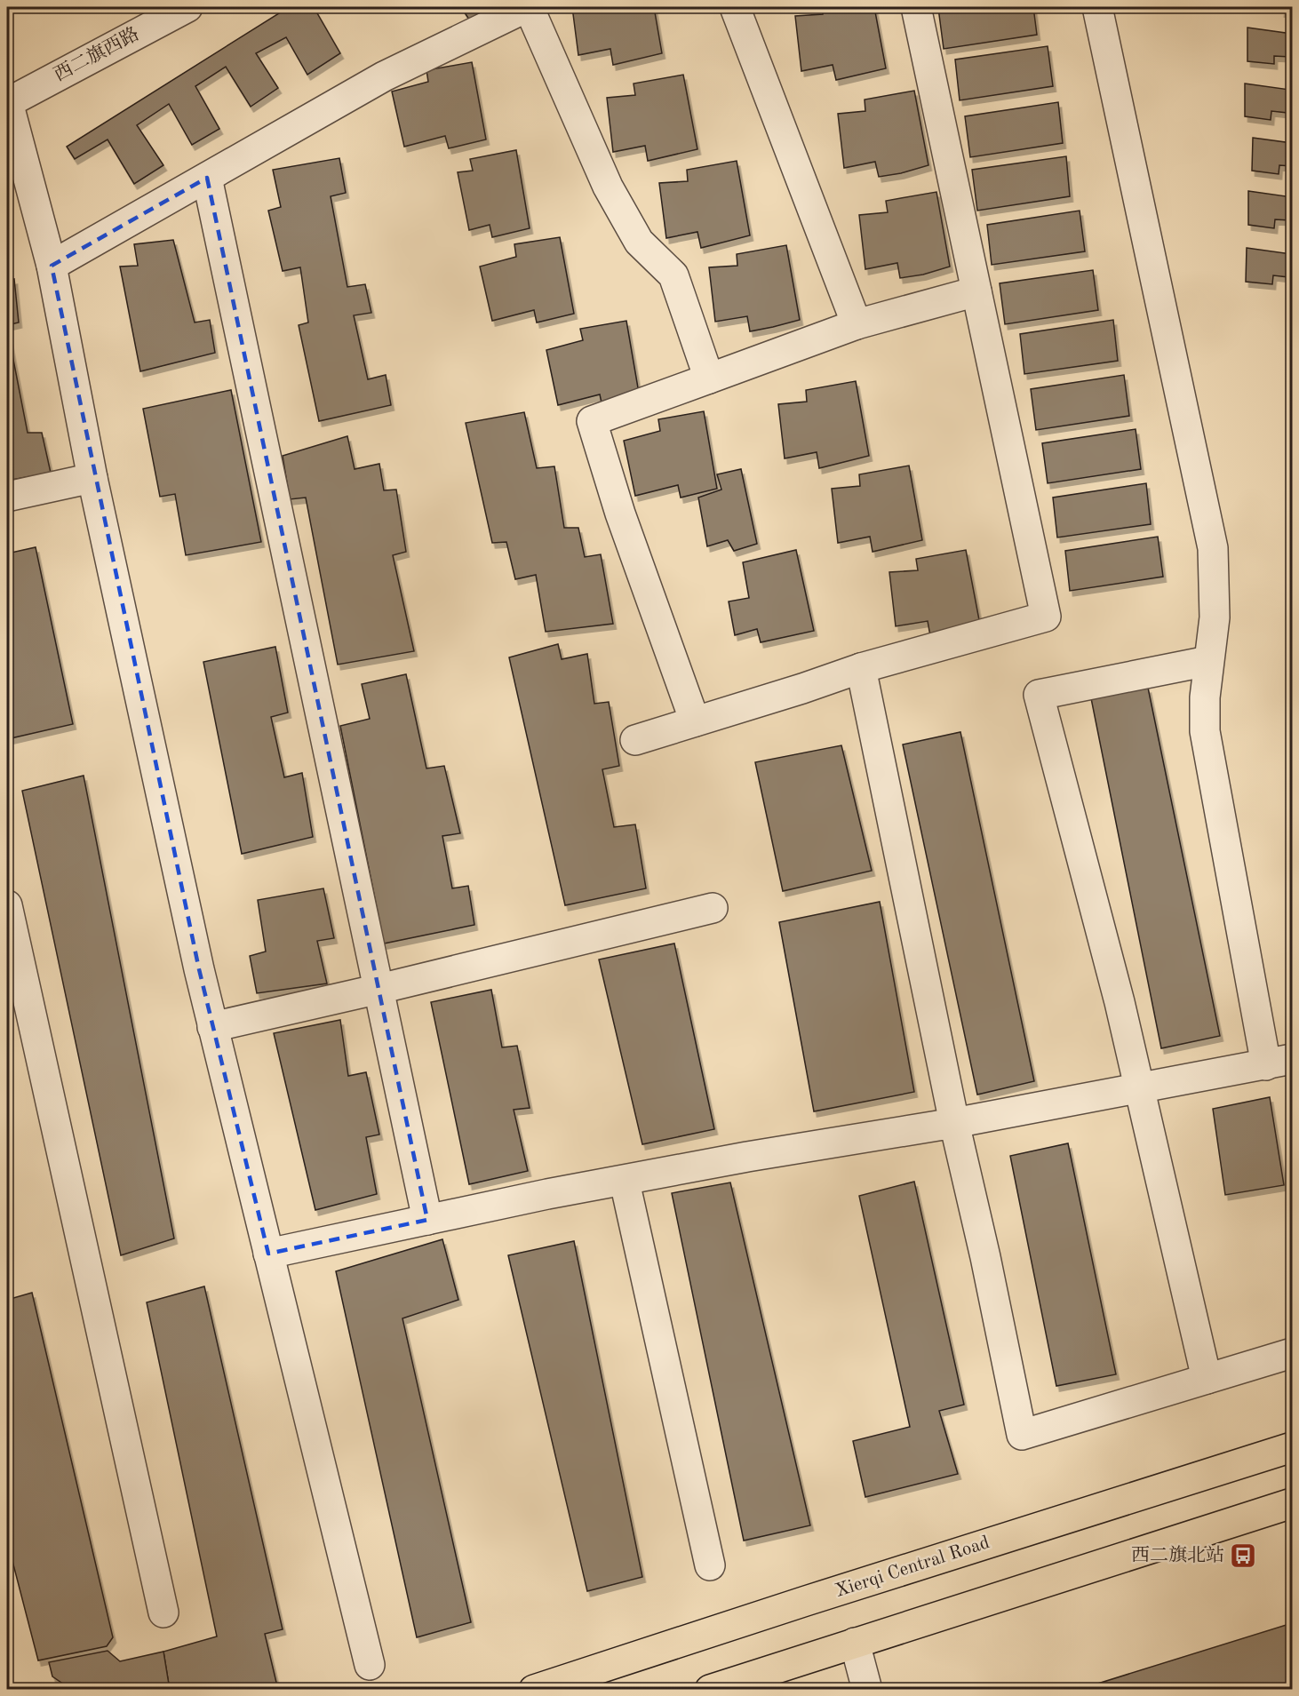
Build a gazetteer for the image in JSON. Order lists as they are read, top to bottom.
{
  "streets": {
    "main road": ["Xierqi Central Road"],
    "street": ["西二旗西路"]
  },
  "places": {
    "bus stop": ["西二旗北站"]
  }
}
